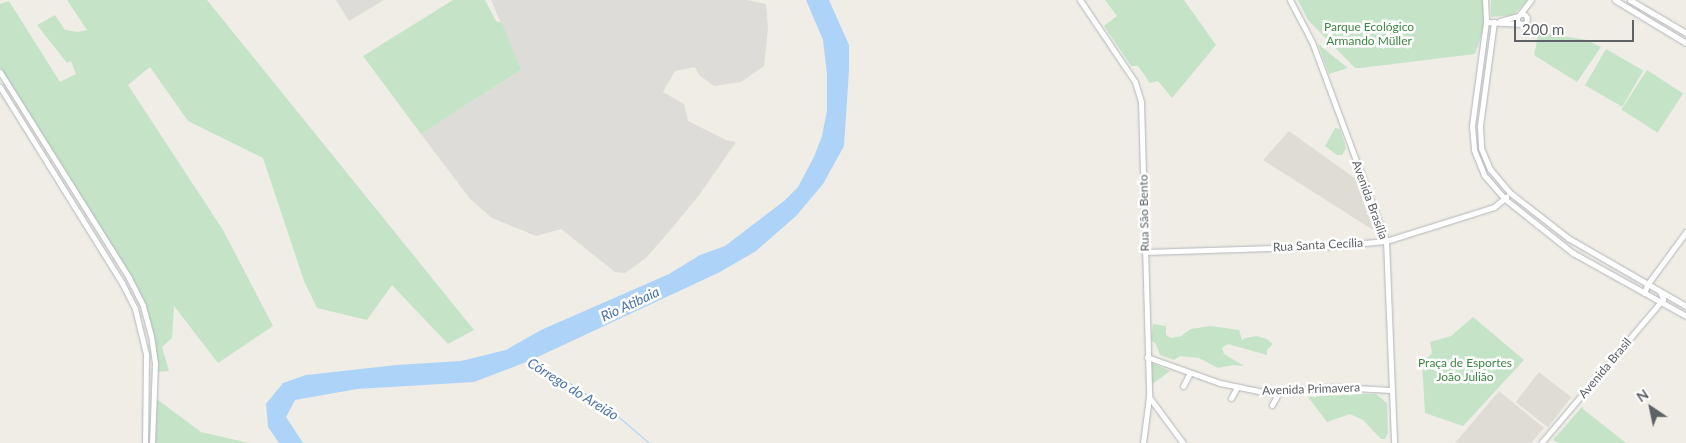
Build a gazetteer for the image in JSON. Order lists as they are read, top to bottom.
{
  "streets": {
    "main road": [
      "Avenida Brasília",
      "Rua São Bento",
      "Rua Santa Cecília",
      "Avenida Brasil",
      "Avenida Primavera"
    ]
  },
  "crossings": [
    ["Avenida Brasília", "Rua Santa Cecília"],
    ["Avenida Brasília", "Avenida Primavera"],
    ["Rua São Bento", "Rua Santa Cecília"],
    ["Rua São Bento", "Avenida Primavera"]
  ],
  "water": ["Rio Atibaia", "Córrego do Areião"],
  "parks": ["Parque Ecológico Armando Müller", "Praça de Esportes João Julião"],
  "scale_bar": "200 m",
  "north": "top left"
}
